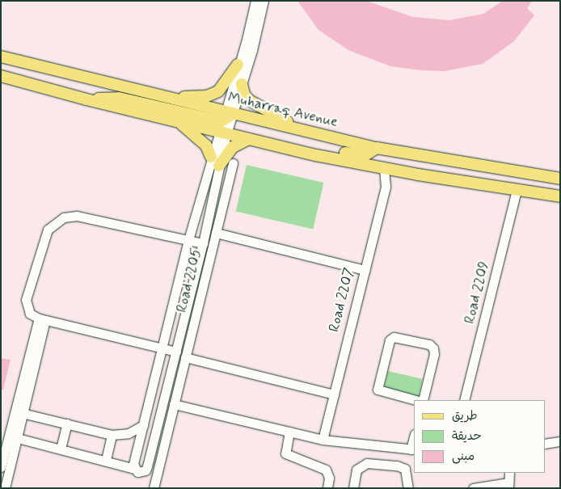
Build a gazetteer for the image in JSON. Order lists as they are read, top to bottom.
{
  "streets": {
    "main road": ["Muharraq Avenue"],
    "street": ["Road 2205", "Road 2209", "Road 2207"]
  },
  "crossings": [
    ["Muharraq Avenue", "Road 2209"],
    ["Muharraq Avenue", "Road 2207"]
  ],
  "legend": ["طريق", "حديقة", "مبنى"]
}
